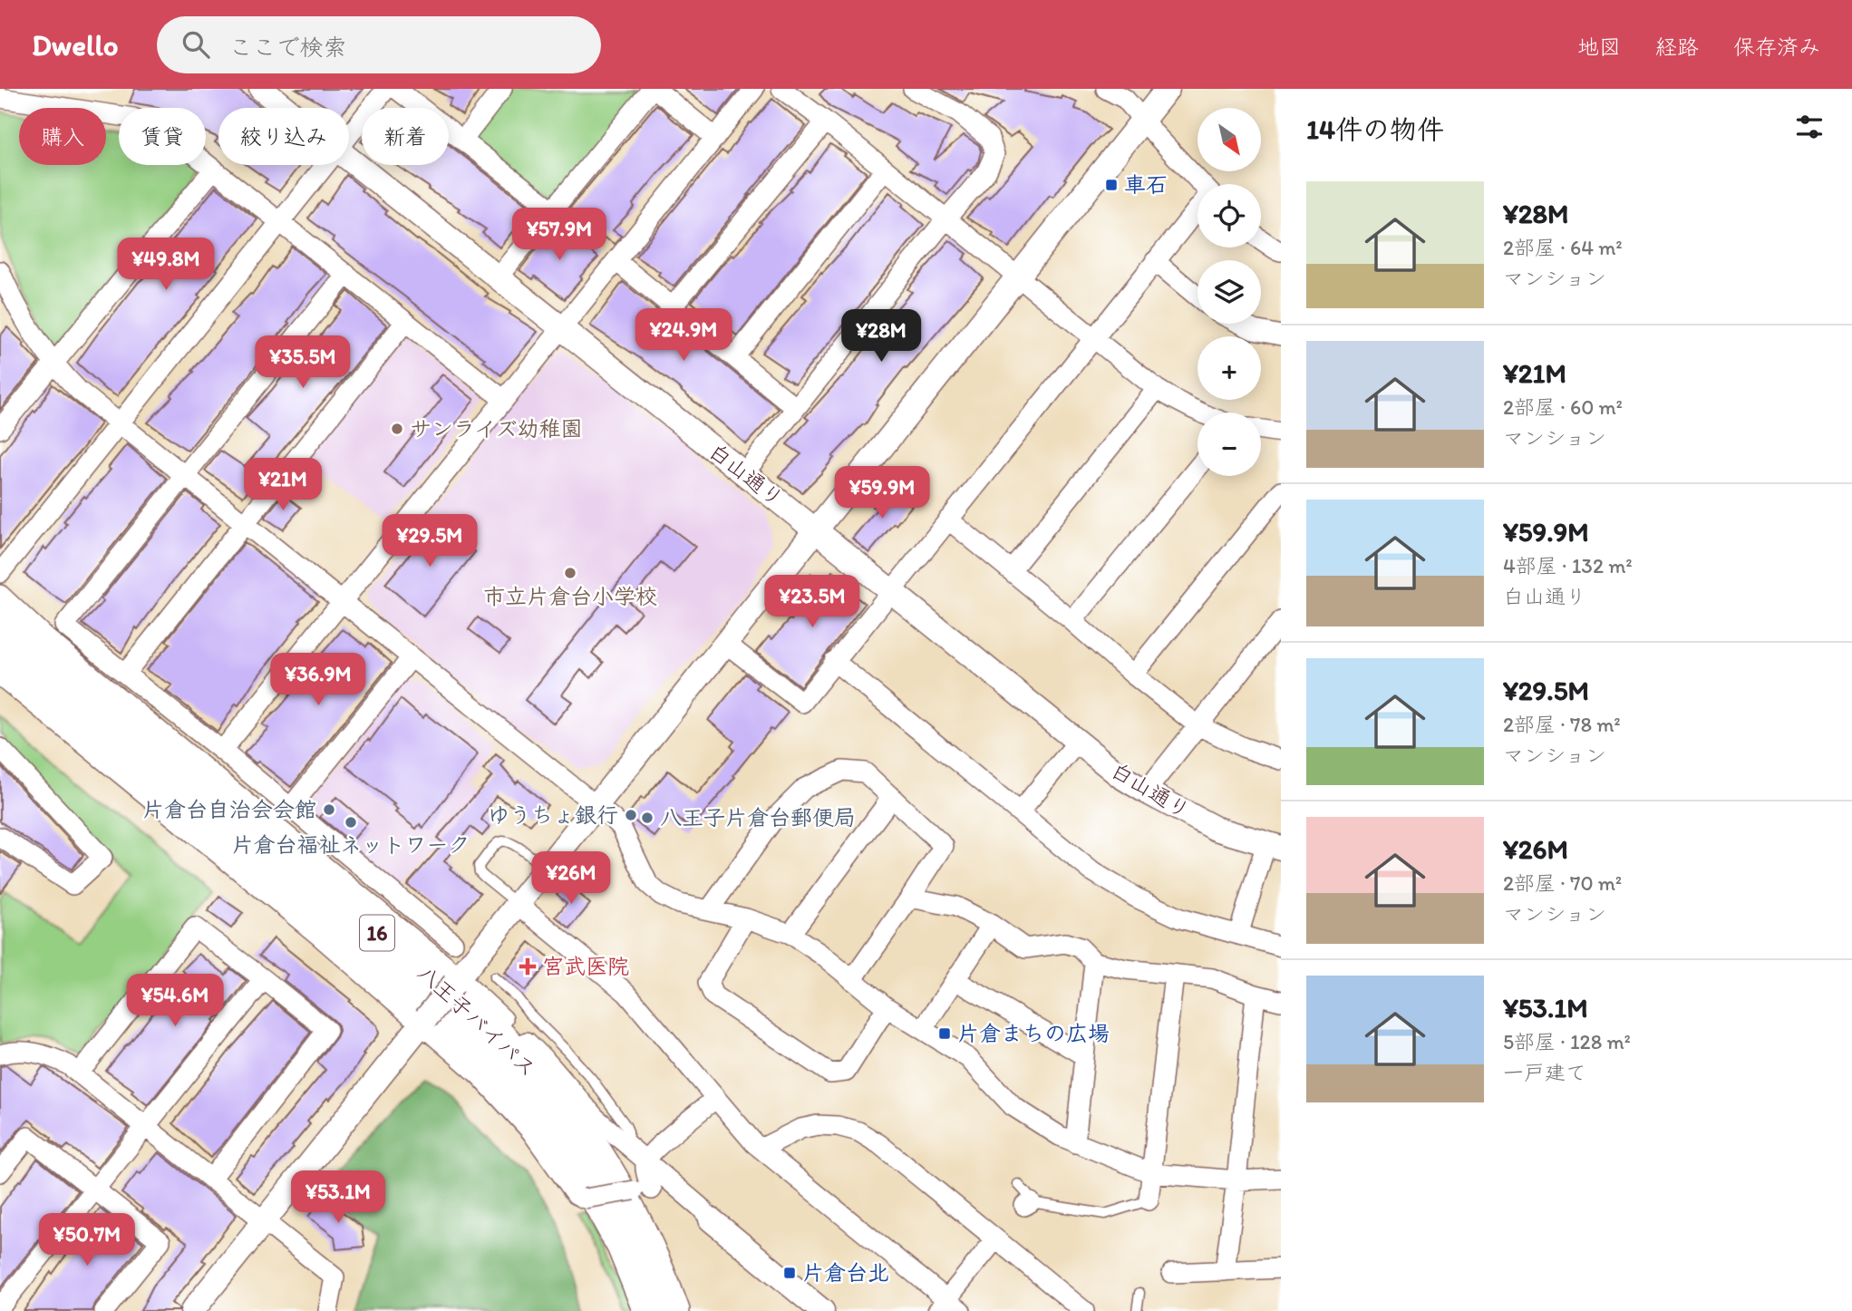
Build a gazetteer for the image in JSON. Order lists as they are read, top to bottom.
{
  "streets": {
    "highway": ["16", "八王子バイパス"],
    "street": ["白山通り"]
  },
  "places": {
    "transit": ["車石", "片倉まちの広場", "片倉台北"],
    "other": [
      "サンライズ幼稚園",
      "市立片倉台小学校",
      "片倉台自治会会館",
      "ゆうちょ銀行",
      "八王子片倉台郵便局",
      "片倉台福祉ネットワーク"
    ],
    "health": ["宮武医院"]
  },
  "north": "bottom right",
  "page": {
    "header": "Dwello",
    "search": "ここで検索",
    "nav": ["地図", "経路", "保存済み"],
    "heading": "14件の物件",
    "map_buttons": ["+", "−"],
    "chip": [
      "購入",
      "賃貸",
      "絞り込み",
      "新着"
    ],
    "list": [
      {
        "name": "¥28M",
        "note": "2部屋 · 64 m² · マンション"
      },
      {
        "name": "¥21M",
        "note": "2部屋 · 60 m² · マンション"
      },
      {
        "name": "¥59.9M",
        "note": "4部屋 · 132 m² · 白山通り"
      },
      {
        "name": "¥29.5M",
        "note": "2部屋 · 78 m² · マンション"
      },
      {
        "name": "¥26M",
        "note": "2部屋 · 70 m² · マンション"
      },
      {
        "name": "¥53.1M",
        "note": "5部屋 · 128 m² · 一戸建て"
      }
    ],
    "price": [
      "¥57.9M",
      "¥49.8M",
      "¥24.9M",
      "¥28M",
      "¥35.5M",
      "¥21M",
      "¥59.9M",
      "¥29.5M",
      "¥23.5M",
      "¥36.9M",
      "¥26M",
      "¥54.6M",
      "¥53.1M",
      "¥50.7M"
    ]
  }
}
